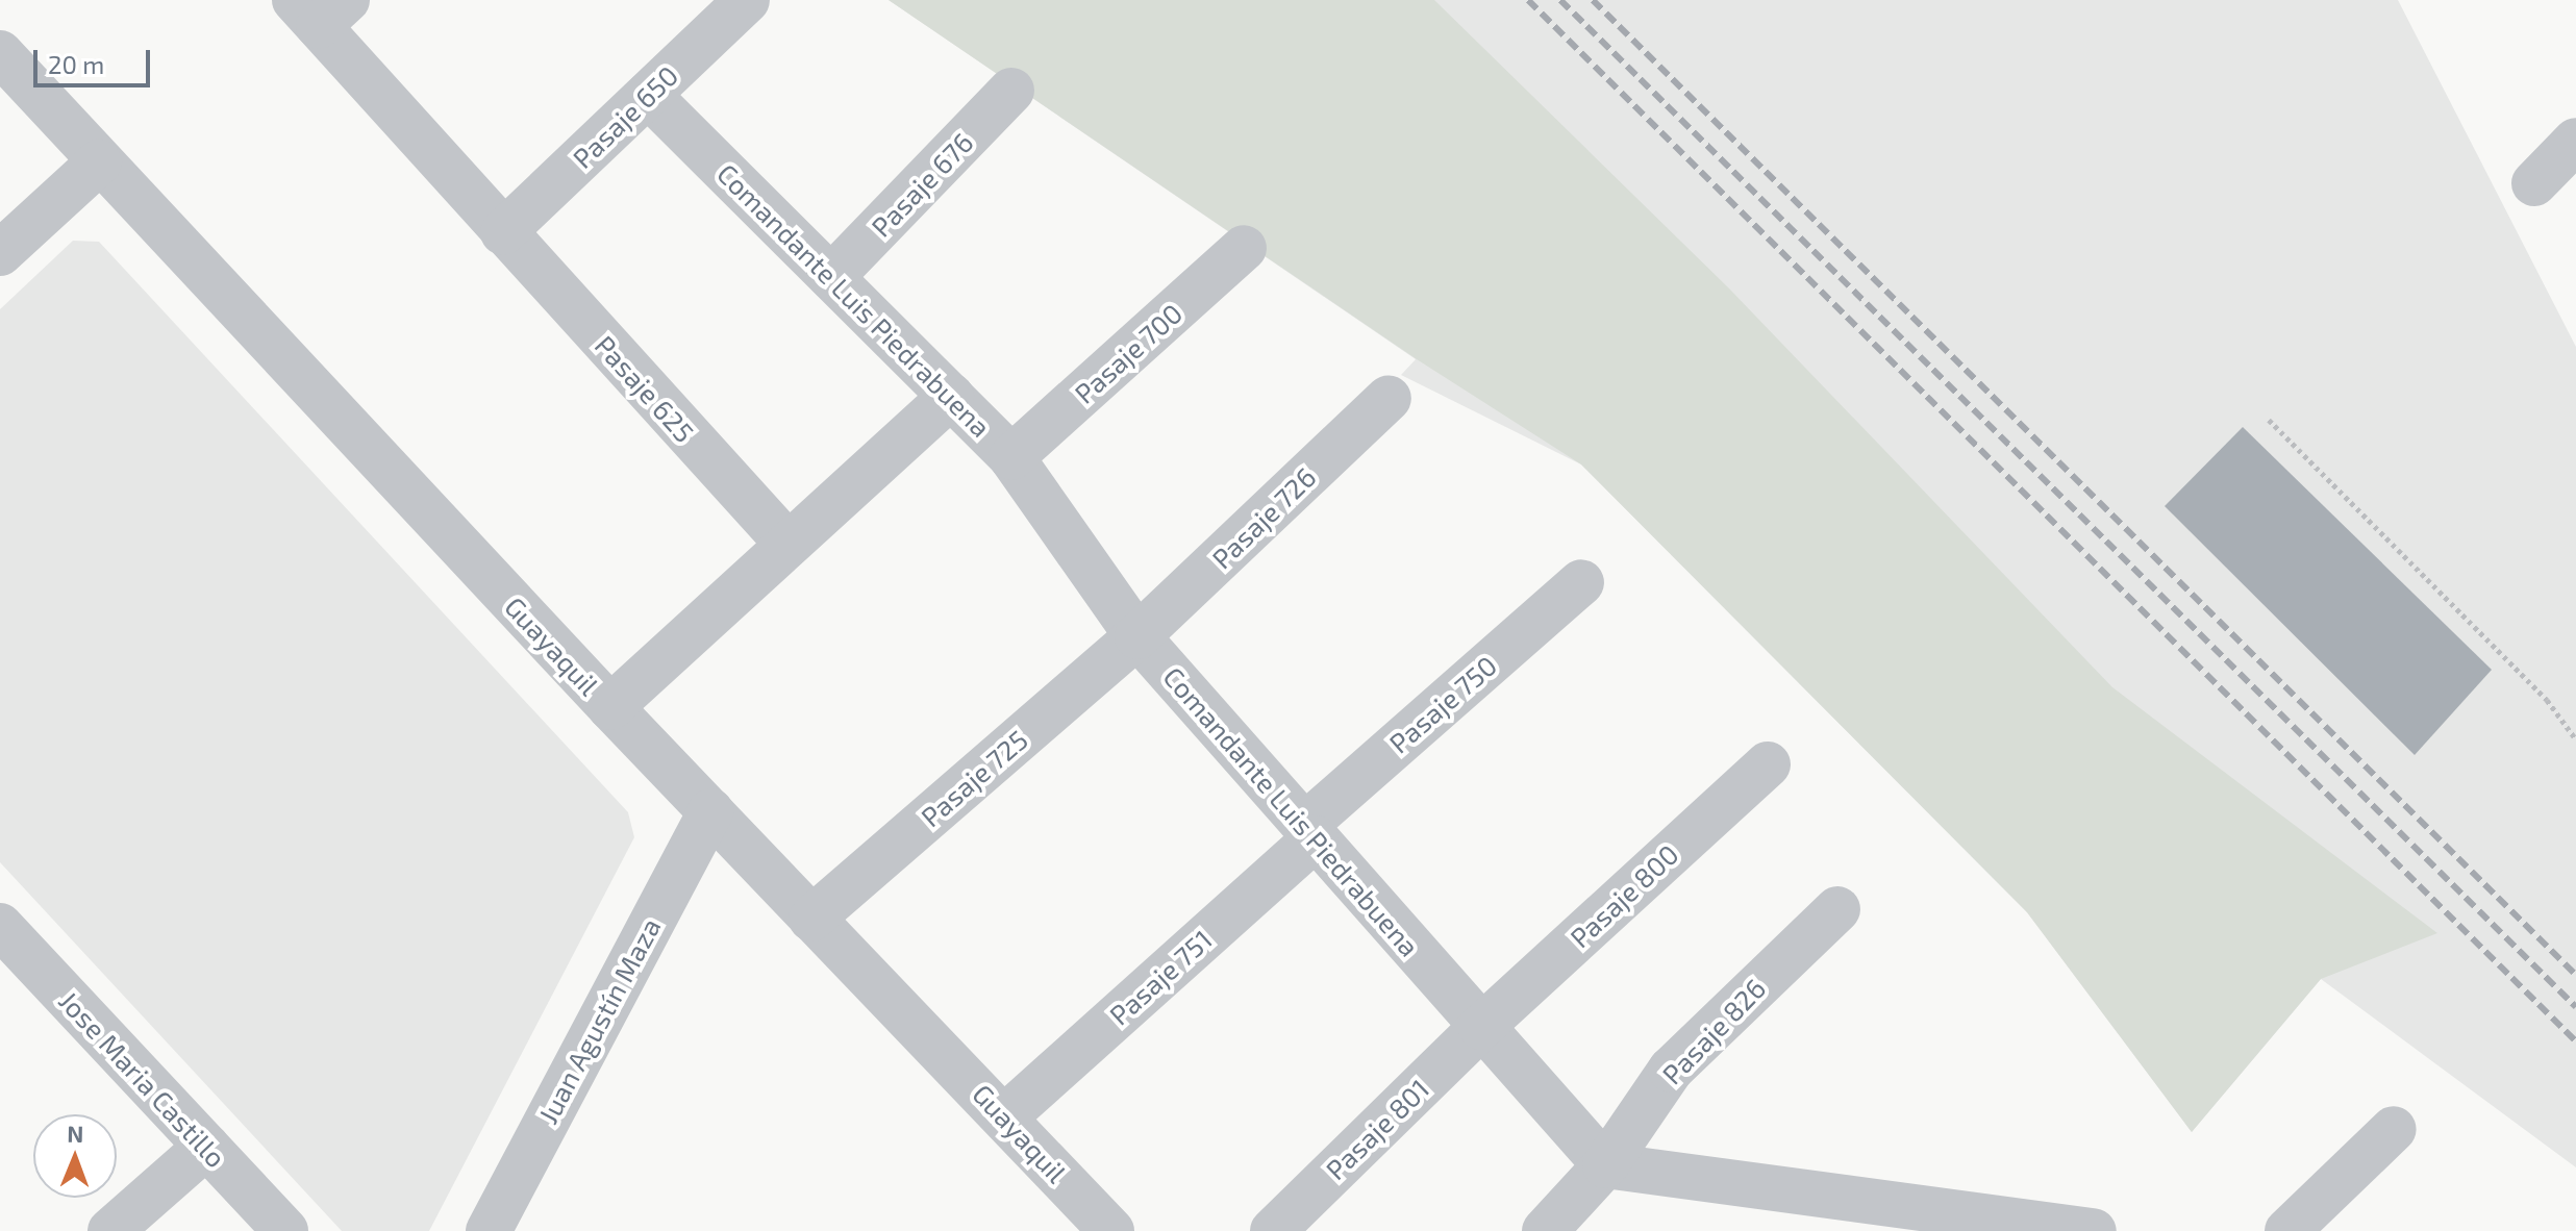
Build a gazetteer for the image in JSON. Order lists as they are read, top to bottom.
{
  "streets": {
    "street": [
      "Pasaje 650",
      "Pasaje 676",
      "Comandante Luis Piedrabuena",
      "Pasaje 700",
      "Pasaje 625",
      "Pasaje 726",
      "Guayaquil",
      "Pasaje 750",
      "Pasaje 725",
      "Pasaje 800",
      "Pasaje 751",
      "Juan Agustín Maza",
      "Pasaje 826",
      "Jose Maria Castillo",
      "Pasaje 801"
    ]
  },
  "crossings": [
    ["Pasaje 650", "Comandante Luis Piedrabuena"],
    ["Pasaje 650", "Pasaje 625"],
    ["Pasaje 676", "Comandante Luis Piedrabuena"],
    ["Comandante Luis Piedrabuena", "Pasaje 700"],
    ["Comandante Luis Piedrabuena", "Pasaje 726"],
    ["Comandante Luis Piedrabuena", "Pasaje 750"],
    ["Comandante Luis Piedrabuena", "Pasaje 725"],
    ["Comandante Luis Piedrabuena", "Pasaje 800"],
    ["Comandante Luis Piedrabuena", "Pasaje 751"],
    ["Comandante Luis Piedrabuena", "Pasaje 826"],
    ["Comandante Luis Piedrabuena", "Pasaje 801"],
    ["Pasaje 726", "Pasaje 725"],
    ["Guayaquil", "Pasaje 725"],
    ["Guayaquil", "Pasaje 751"],
    ["Guayaquil", "Juan Agustín Maza"],
    ["Pasaje 750", "Pasaje 751"],
    ["Pasaje 800", "Pasaje 801"]
  ],
  "scale_bar": "20 m",
  "north": "top"
}
